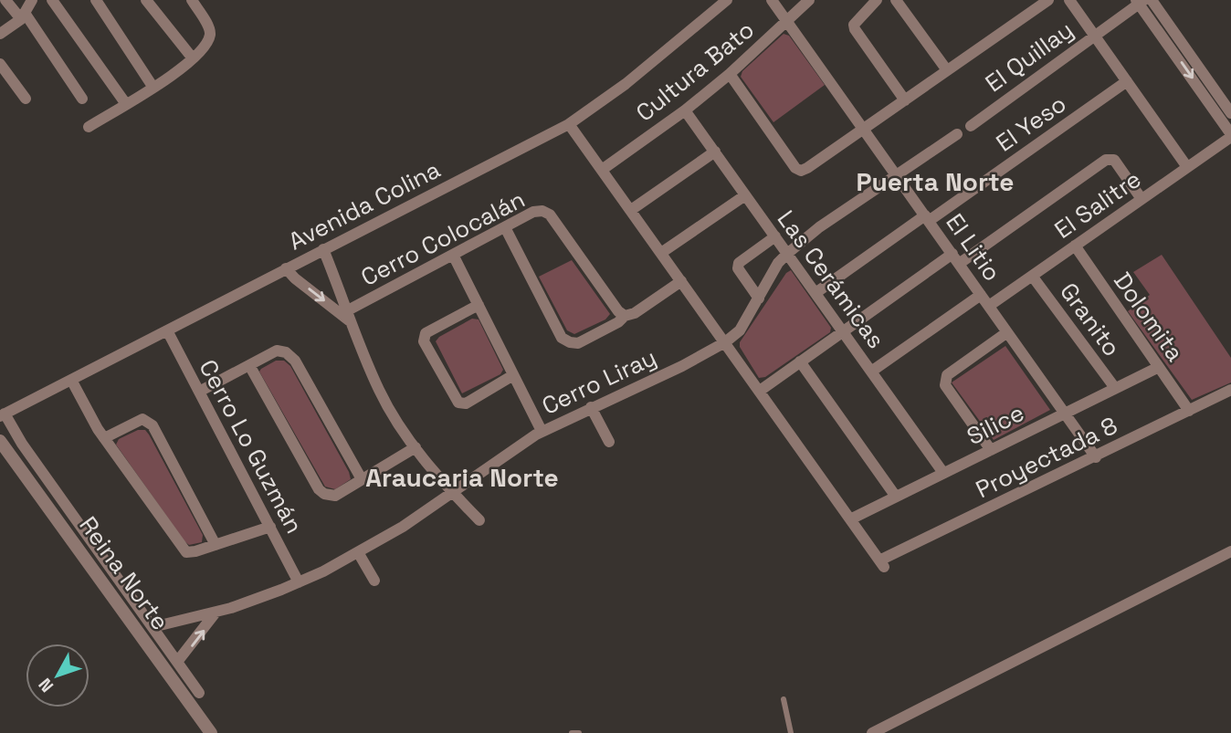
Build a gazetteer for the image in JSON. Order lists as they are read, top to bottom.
{
  "streets": {
    "street": [
      "El Quillay",
      "Cultura Bato",
      "El Yeso",
      "El Salitre",
      "Avenida Colina",
      "Cerro Colocalán",
      "El Litio",
      "Las Cerámicas",
      "Dolomita",
      "Granito",
      "Cerro Liray",
      "Silice",
      "Cerro Lo Guzmán",
      "Proyectada 8",
      "Reina Norte"
    ]
  },
  "crossings": [
    ["Cultura Bato", "El Litio"],
    ["Cultura Bato", "Las Cerámicas"],
    ["El Yeso", "El Litio"],
    ["El Yeso", "Las Cerámicas"],
    ["El Salitre", "El Litio"],
    ["El Salitre", "Dolomita"],
    ["El Salitre", "Granito"],
    ["Avenida Colina", "Cerro Lo Guzmán"],
    ["Avenida Colina", "Reina Norte"],
    ["El Litio", "Cerro Liray"],
    ["El Litio", "Silice"],
    ["El Litio", "Proyectada 8"],
    ["Las Cerámicas", "Cerro Liray"],
    ["Las Cerámicas", "Silice"],
    ["Dolomita", "Silice"],
    ["Dolomita", "Proyectada 8"],
    ["Granito", "Silice"],
    ["Cerro Liray", "Cerro Lo Guzmán"],
    ["Cerro Liray", "Reina Norte"],
    ["Silice", "Proyectada 8"]
  ],
  "districts": ["Puerta Norte", "Araucaria Norte"],
  "north": "bottom left"
}
